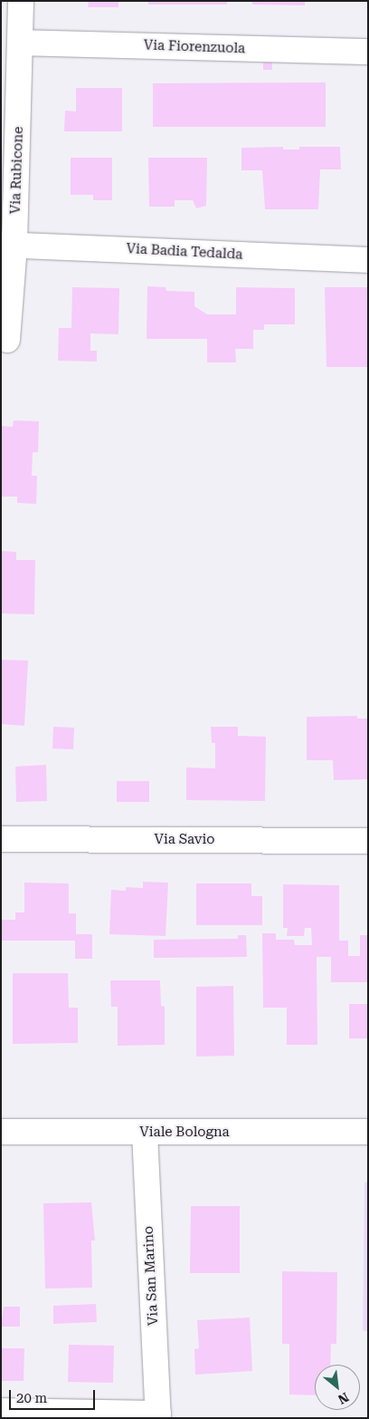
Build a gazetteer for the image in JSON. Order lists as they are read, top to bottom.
{
  "streets": {
    "street": [
      "Via Fiorenzuola",
      "Via Rubicone",
      "Via Badia Tedalda",
      "Via Savio",
      "Viale Bologna",
      "Via San Marino"
    ]
  },
  "crossings": [
    ["Via Fiorenzuola", "Via Rubicone"],
    ["Via Rubicone", "Via Badia Tedalda"],
    ["Viale Bologna", "Via San Marino"]
  ],
  "scale_bar": "20 m",
  "north": "bottom right"
}
